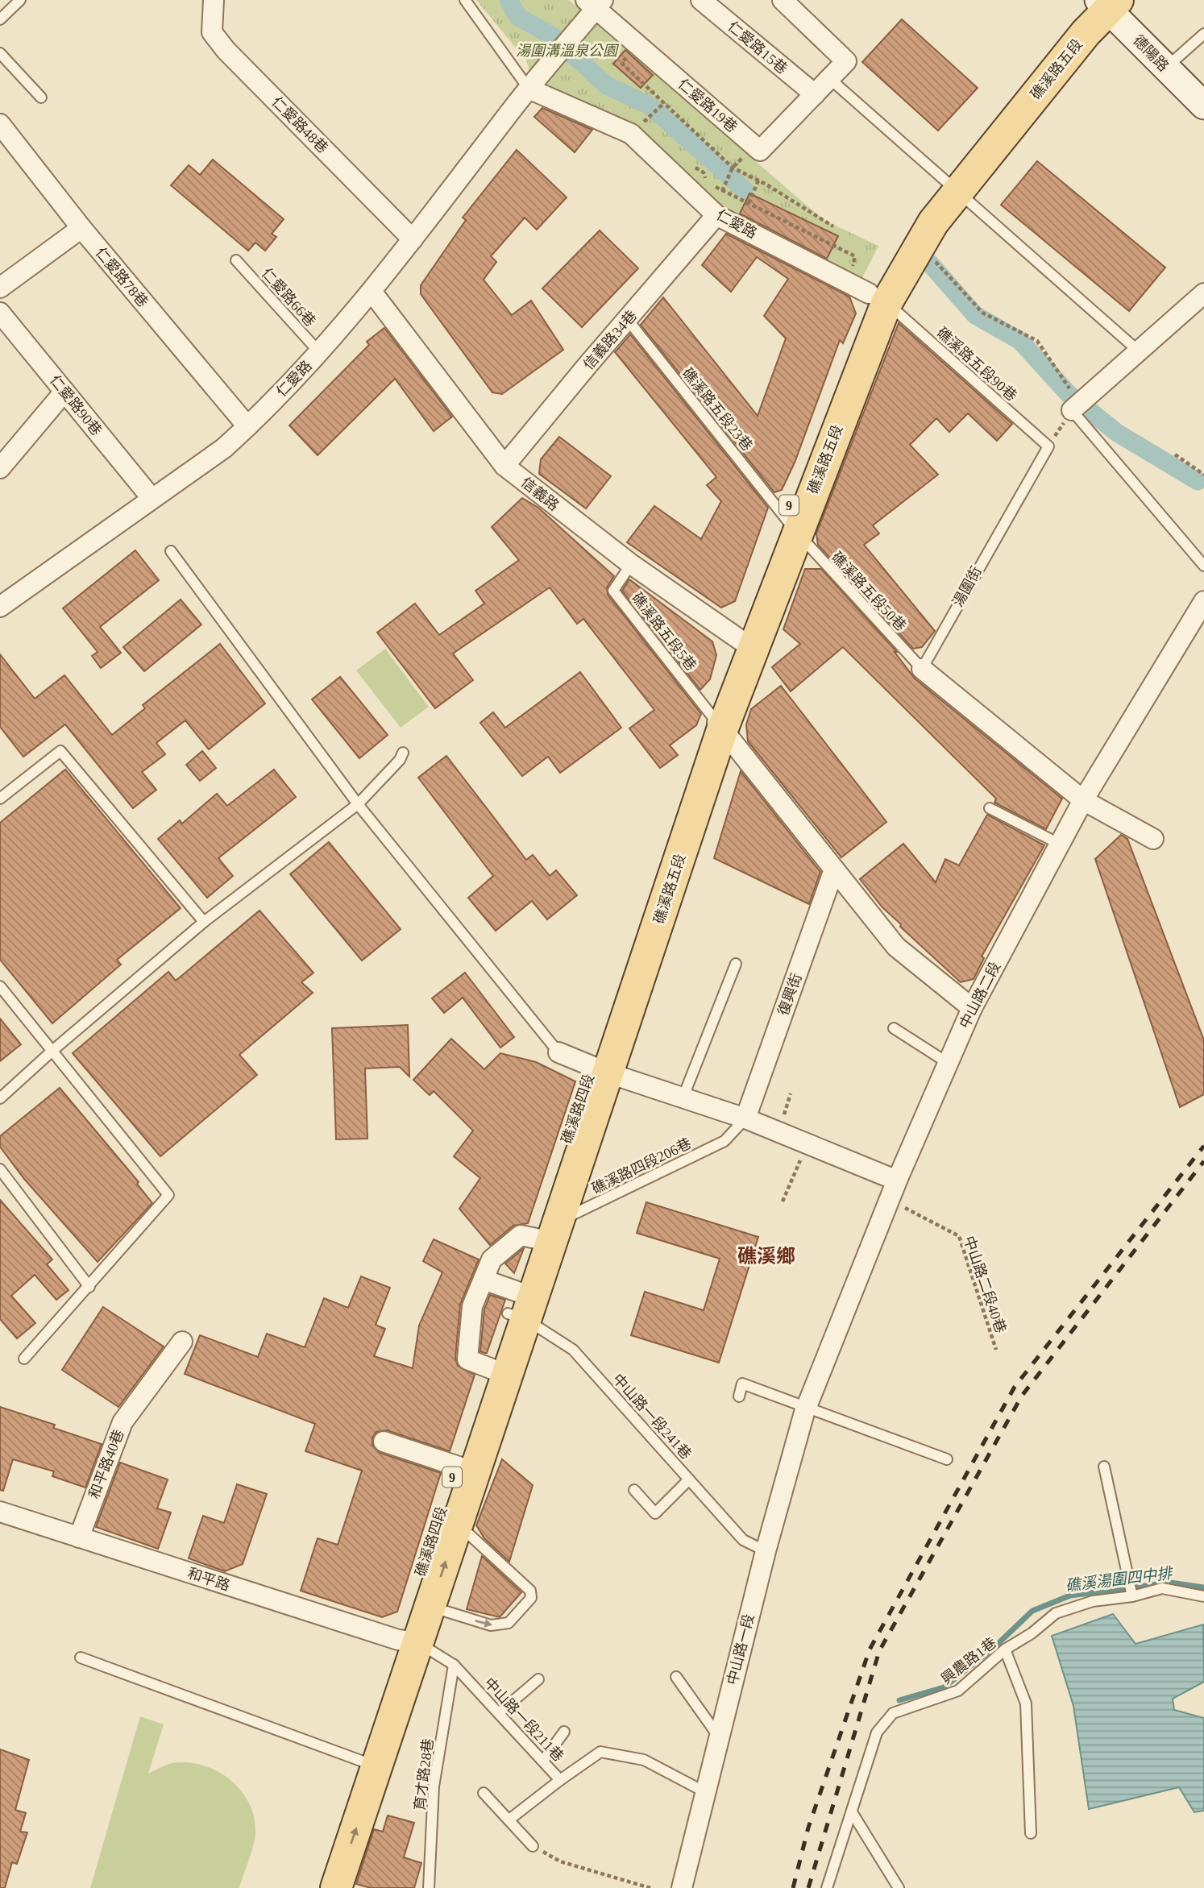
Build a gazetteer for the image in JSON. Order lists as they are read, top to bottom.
{
  "streets": {
    "main road": ["礁溪路五段", "9", "礁溪路四段"],
    "street": [
      "仁愛路15巷",
      "德陽路",
      "仁愛路19巷",
      "仁愛路48巷",
      "仁愛路",
      "仁愛路78巷",
      "信義路34巷",
      "仁愛路90巷",
      "信義路",
      "復興街",
      "中山路二段",
      "和平路40巷",
      "和平路",
      "中山路一段"
    ],
    "lane": [
      "仁愛路66巷",
      "礁溪路五段90巷",
      "礁溪路五段23巷",
      "湯圍街",
      "礁溪路五段50巷",
      "礁溪路五段5巷",
      "礁溪路四段206巷",
      "中山路一段241巷",
      "興農路1巷",
      "中山路一段211巷",
      "育才路28巷"
    ],
    "path": ["中山路二段40巷"]
  },
  "crossings": [
    ["仁愛路15巷", "仁愛路19巷"],
    ["德陽路", "礁溪路五段"],
    ["礁溪路五段", "仁愛路"],
    ["礁溪路五段", "礁溪路五段90巷"],
    ["礁溪路五段", "礁溪路五段23巷"],
    ["礁溪路五段", "信義路"],
    ["礁溪路五段", "礁溪路五段50巷"],
    ["礁溪路五段", "礁溪路五段5巷"],
    ["礁溪路五段", "礁溪路四段"],
    ["仁愛路19巷", "仁愛路"],
    ["仁愛路48巷", "仁愛路"],
    ["仁愛路", "仁愛路78巷"],
    ["仁愛路", "仁愛路66巷"],
    ["仁愛路", "信義路34巷"],
    ["仁愛路", "礁溪路五段90巷"],
    ["仁愛路", "仁愛路90巷"],
    ["仁愛路", "信義路"],
    ["信義路34巷", "礁溪路五段23巷"],
    ["信義路34巷", "信義路"],
    ["礁溪路五段90巷", "湯圍街"],
    ["礁溪路五段23巷", "礁溪路五段50巷"],
    ["信義路", "礁溪路五段5巷"],
    ["湯圍街", "礁溪路五段50巷"],
    ["復興街", "礁溪路四段206巷"],
    ["中山路二段", "中山路二段40巷"],
    ["中山路二段", "中山路一段"],
    ["礁溪路四段", "礁溪路四段206巷"],
    ["礁溪路四段", "中山路一段241巷"],
    ["礁溪路四段", "和平路"],
    ["礁溪路四段", "中山路一段211巷"],
    ["中山路一段241巷", "中山路一段"],
    ["和平路40巷", "和平路"],
    ["和平路", "中山路一段211巷"],
    ["中山路一段", "中山路一段211巷"],
    ["中山路一段211巷", "育才路28巷"]
  ],
  "districts": ["礁溪鄉"],
  "water": ["礁溪湯圍四中排"],
  "parks": ["湯圍溝溫泉公園"]
}
